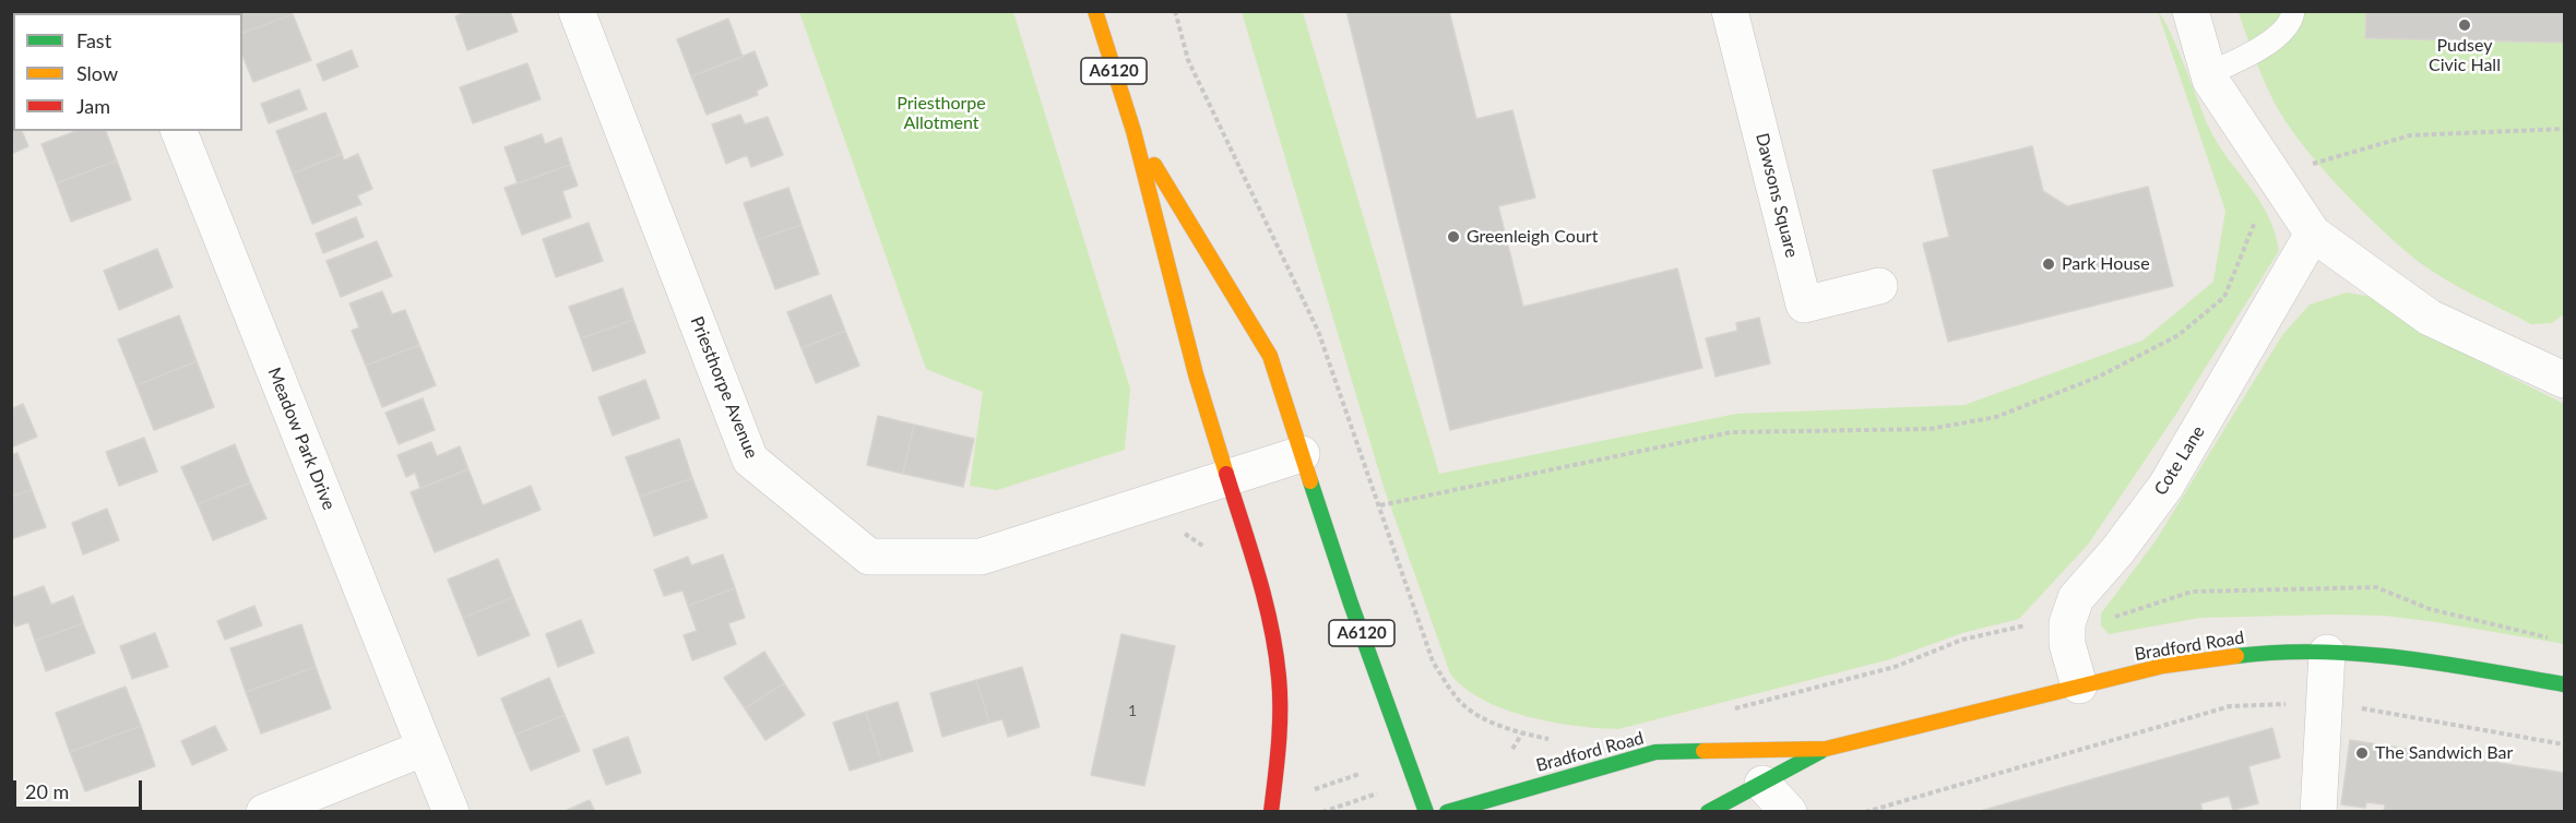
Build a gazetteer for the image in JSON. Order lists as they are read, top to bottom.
{
  "streets": {
    "main road": ["A6120", "Bradford Road"],
    "street": [
      "Dawsons Square",
      "Priesthorpe Avenue",
      "Meadow Park Drive",
      "Cote Lane"
    ]
  },
  "crossings": [
    ["A6120", "Priesthorpe Avenue"],
    ["Cote Lane", "Bradford Road"]
  ],
  "parks": ["Priesthorpe Allotment"],
  "places": [
    "Pudsey Civic Hall",
    "Greenleigh Court",
    "Park House",
    "The Sandwich Bar"
  ],
  "house_numbers": ["1"],
  "legend": ["Fast", "Slow", "Jam"],
  "scale_bar": "20 m"
}
